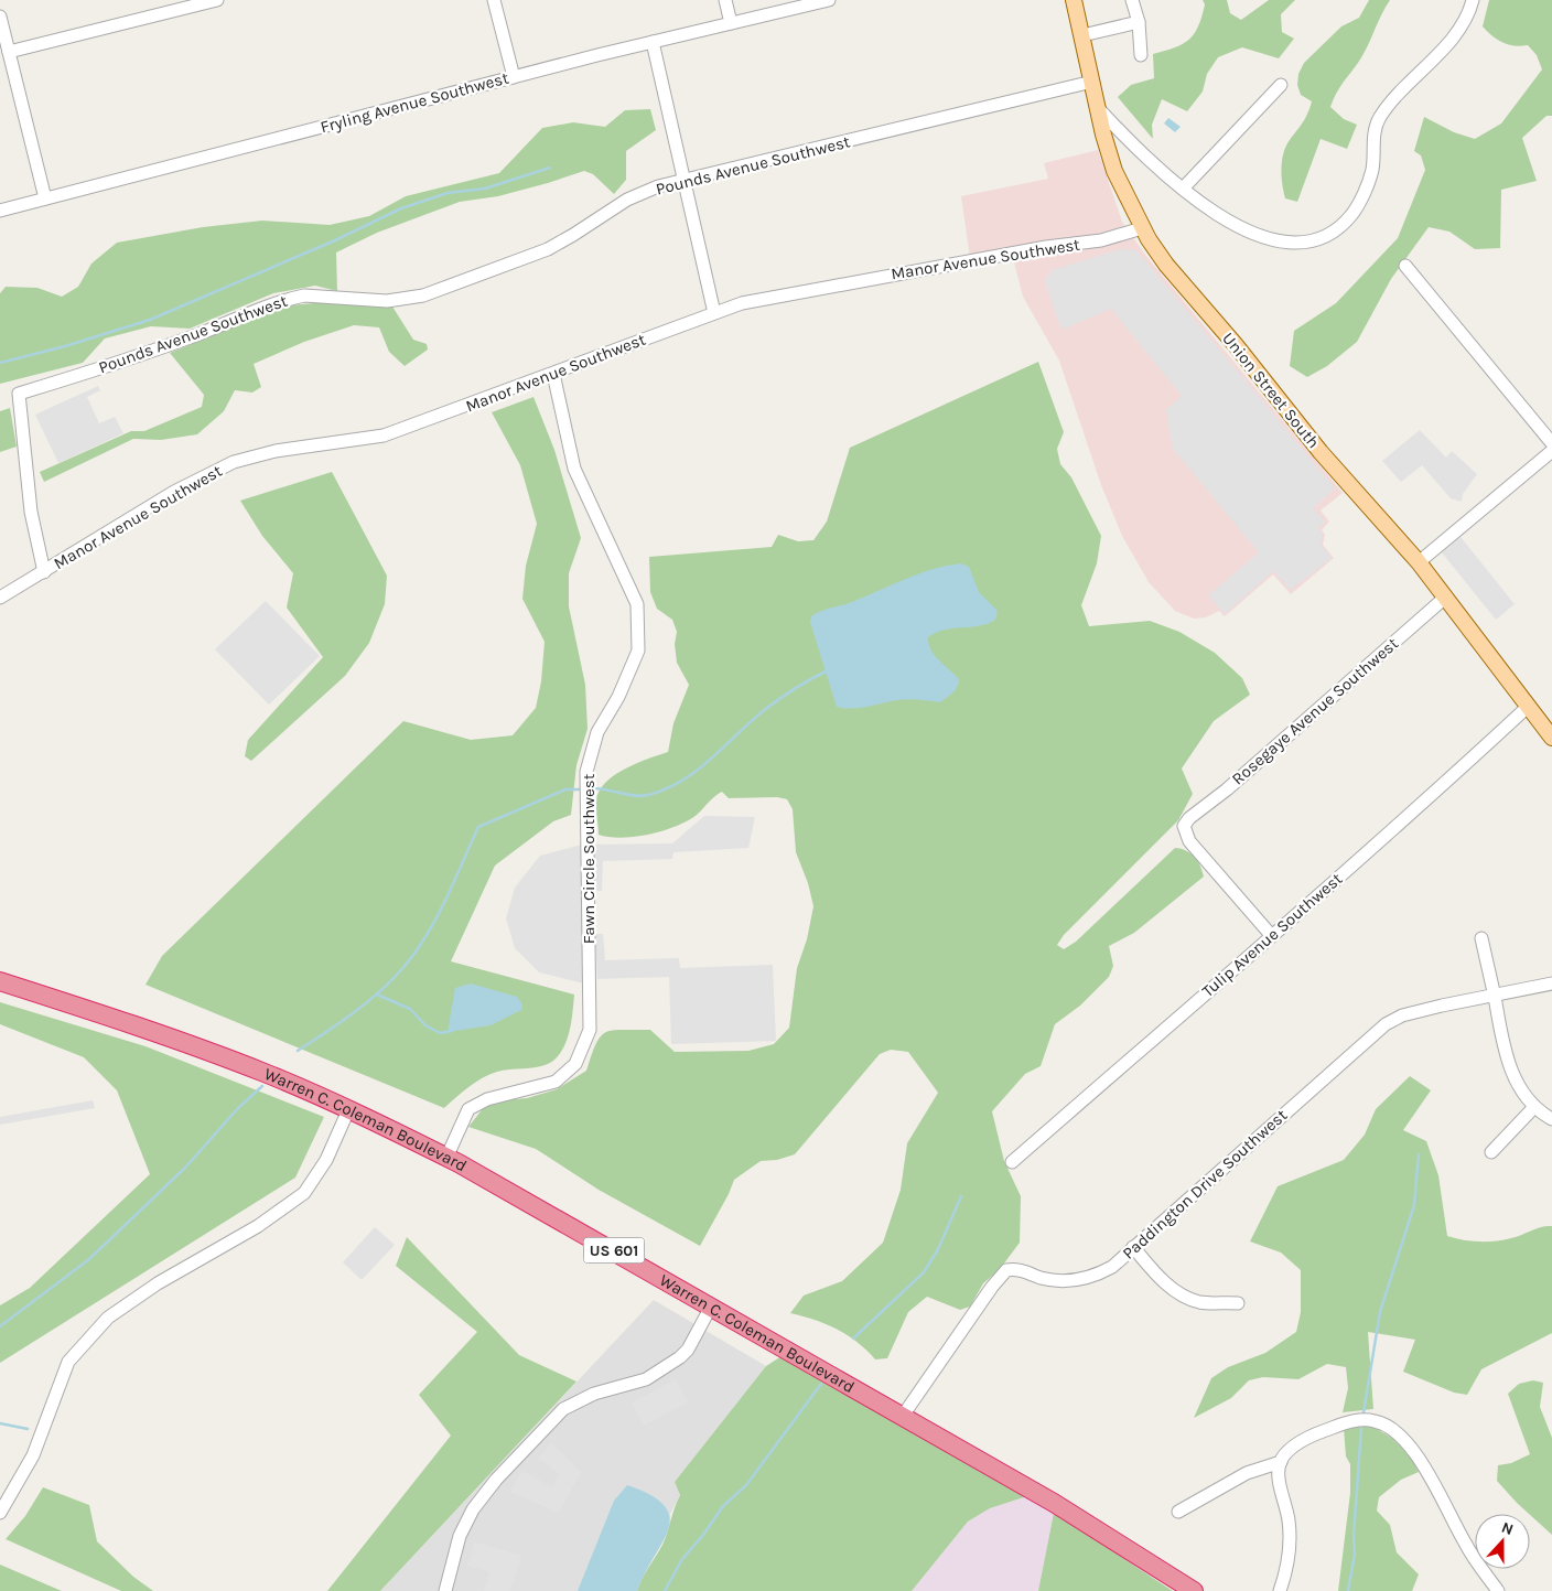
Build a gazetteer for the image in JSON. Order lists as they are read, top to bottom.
{
  "streets": {
    "highway": ["Warren C. Coleman Boulevard", "US 601"],
    "main road": ["Union Street South"],
    "street": [
      "Fryling Avenue Southwest",
      "Pounds Avenue Southwest",
      "Manor Avenue Southwest",
      "Rosegaye Avenue Southwest",
      "Fawn Circle Southwest",
      "Tulip Avenue Southwest",
      "Paddington Drive Southwest"
    ]
  },
  "crossings": [
    ["Pounds Avenue Southwest", "Manor Avenue Southwest"],
    ["Pounds Avenue Southwest", "Union Street South"],
    ["Manor Avenue Southwest", "Union Street South"],
    ["Manor Avenue Southwest", "Fawn Circle Southwest"],
    ["Union Street South", "Rosegaye Avenue Southwest"],
    ["Union Street South", "Tulip Avenue Southwest"],
    ["Rosegaye Avenue Southwest", "Tulip Avenue Southwest"],
    ["Fawn Circle Southwest", "Warren C. Coleman Boulevard"],
    ["Warren C. Coleman Boulevard", "Paddington Drive Southwest"]
  ],
  "north": "top"
}
